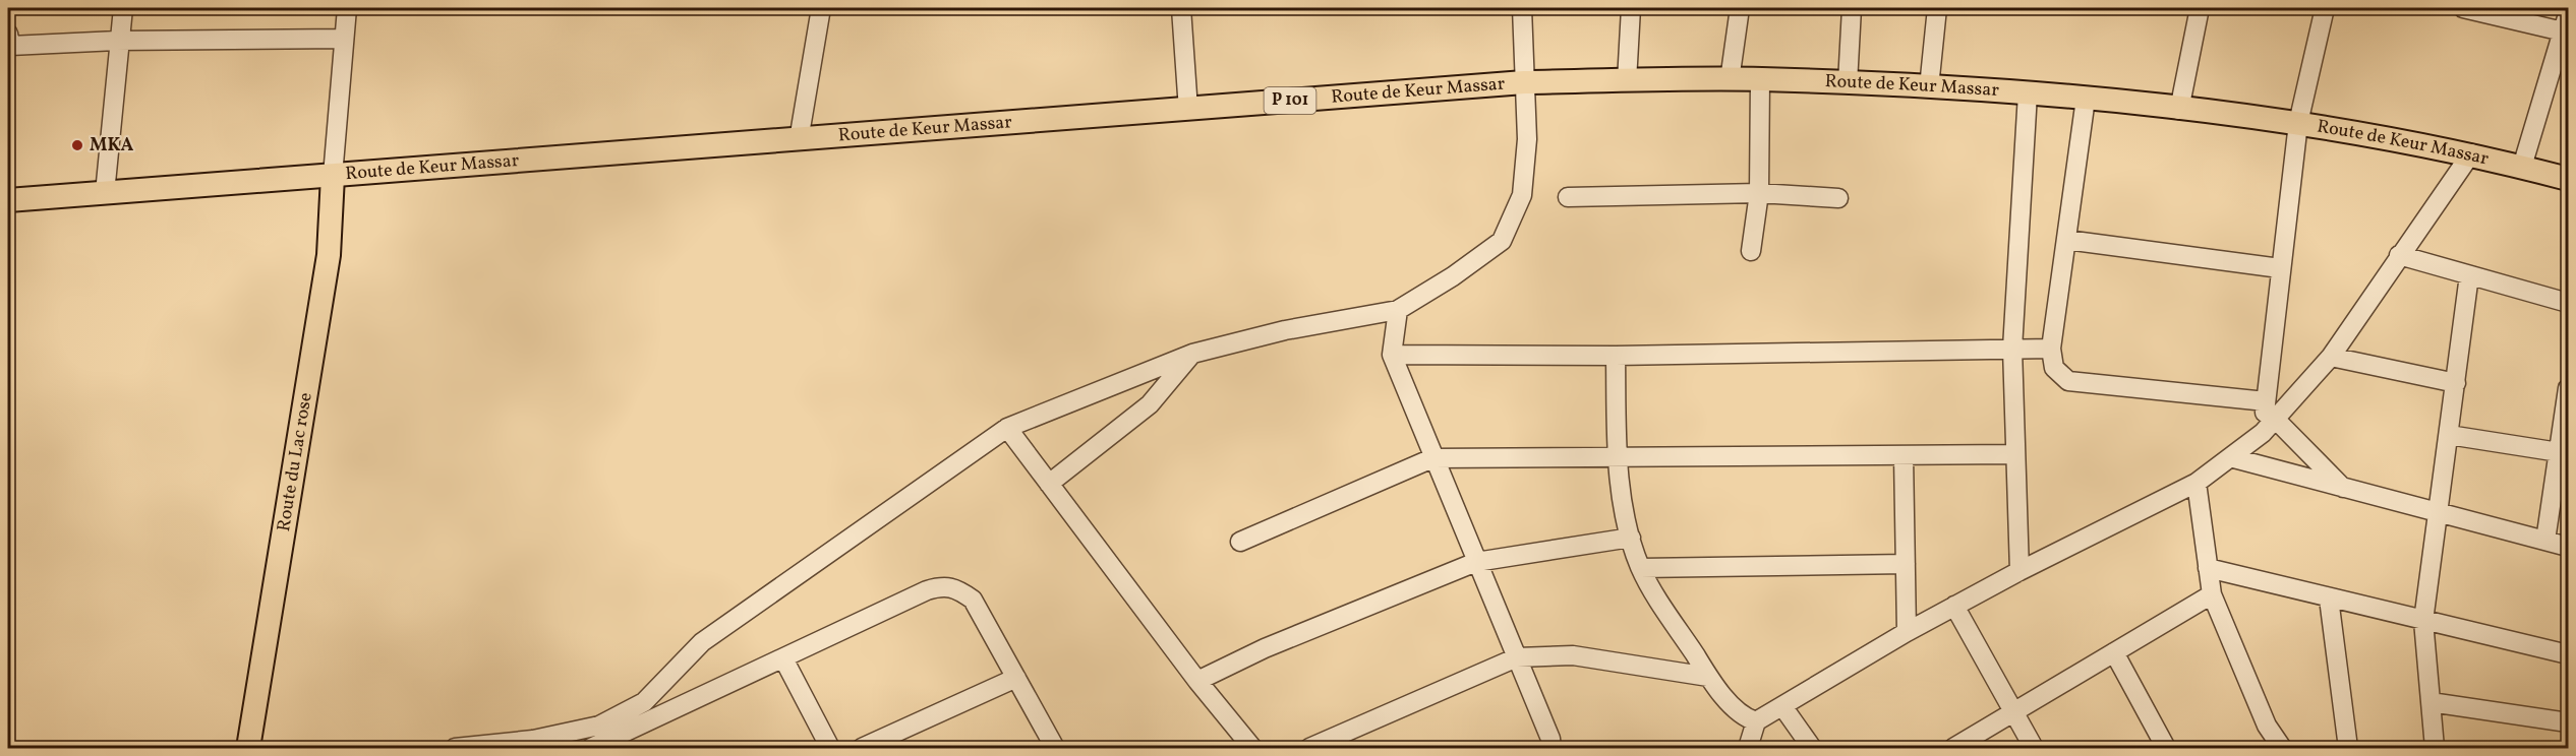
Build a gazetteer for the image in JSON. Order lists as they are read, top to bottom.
{
  "streets": {
    "main road": ["Route de Keur Massar", "P 101", "Route du Lac rose"]
  },
  "crossings": [
    ["Route de Keur Massar", "Route du Lac rose"]
  ],
  "places": ["MKA"]
}
